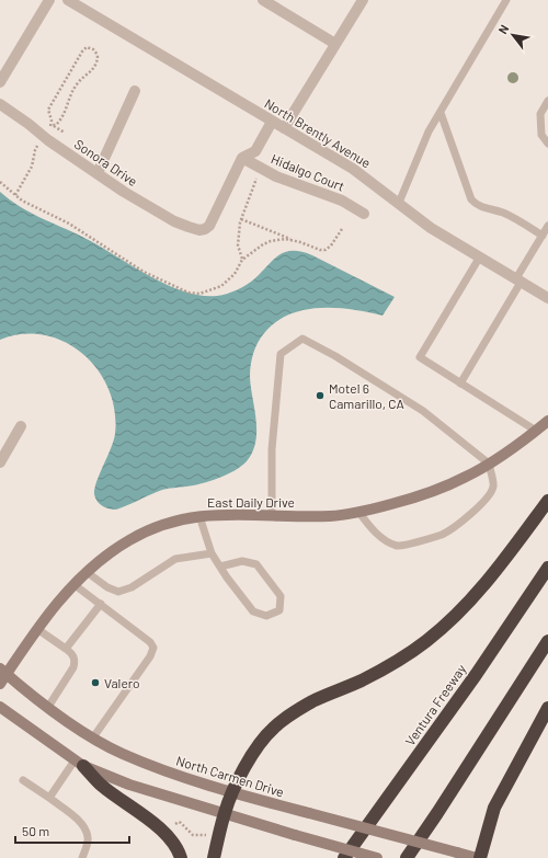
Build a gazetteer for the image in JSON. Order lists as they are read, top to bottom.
{
  "streets": {
    "highway": ["Ventura Freeway"],
    "main road": ["East Daily Drive", "North Carmen Drive"],
    "street": ["North Brently Avenue", "Sonora Drive", "Hidalgo Court"]
  },
  "crossings": [
    ["Sonora Drive", "Hidalgo Court"],
    ["East Daily Drive", "North Carmen Drive"]
  ],
  "places": ["Motel 6 Camarillo, CA", "Valero"],
  "scale_bar": "50 m",
  "north": "top left"
}
